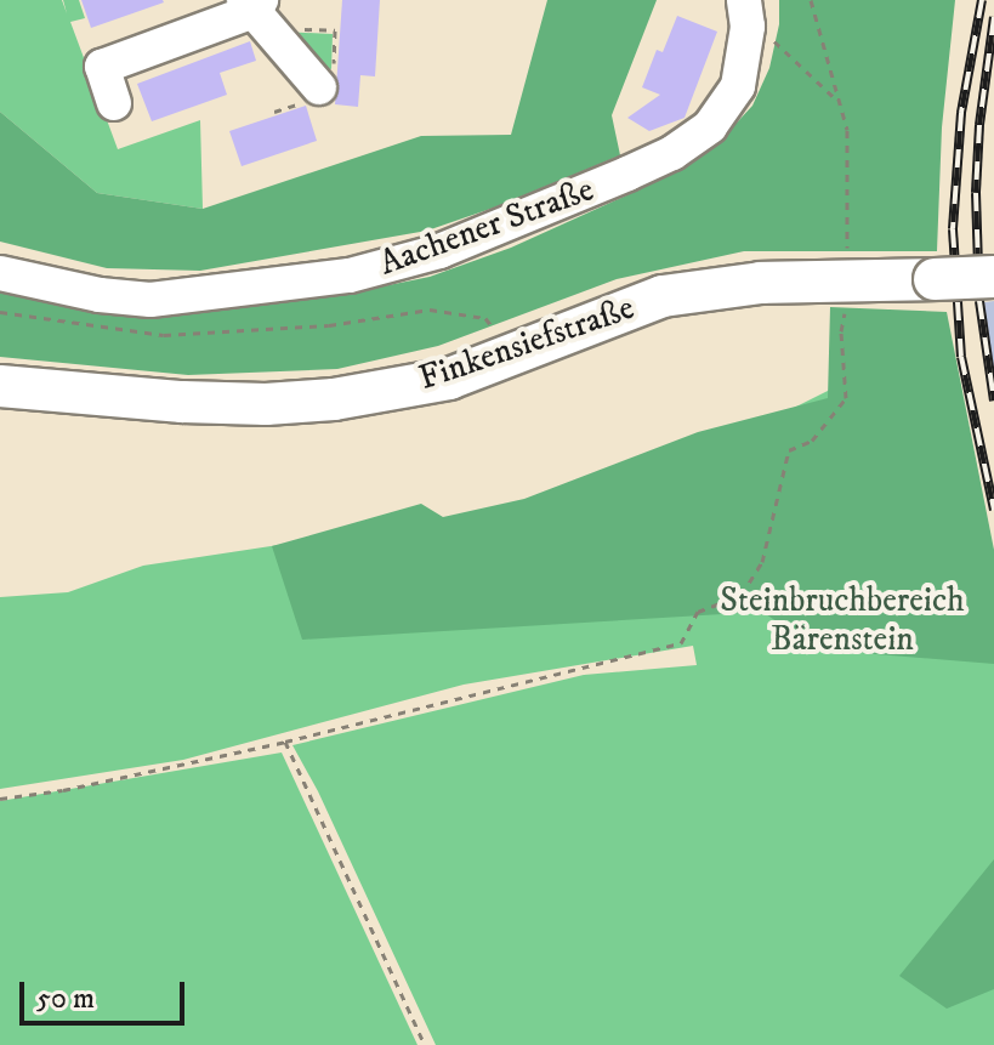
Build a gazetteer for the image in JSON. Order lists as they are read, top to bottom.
{
  "streets": {
    "main road": ["Finkensiefstraße"],
    "street": ["Aachener Straße"]
  },
  "parks": ["Steinbruchbereich Bärenstein"],
  "scale_bar": "50 m"
}
